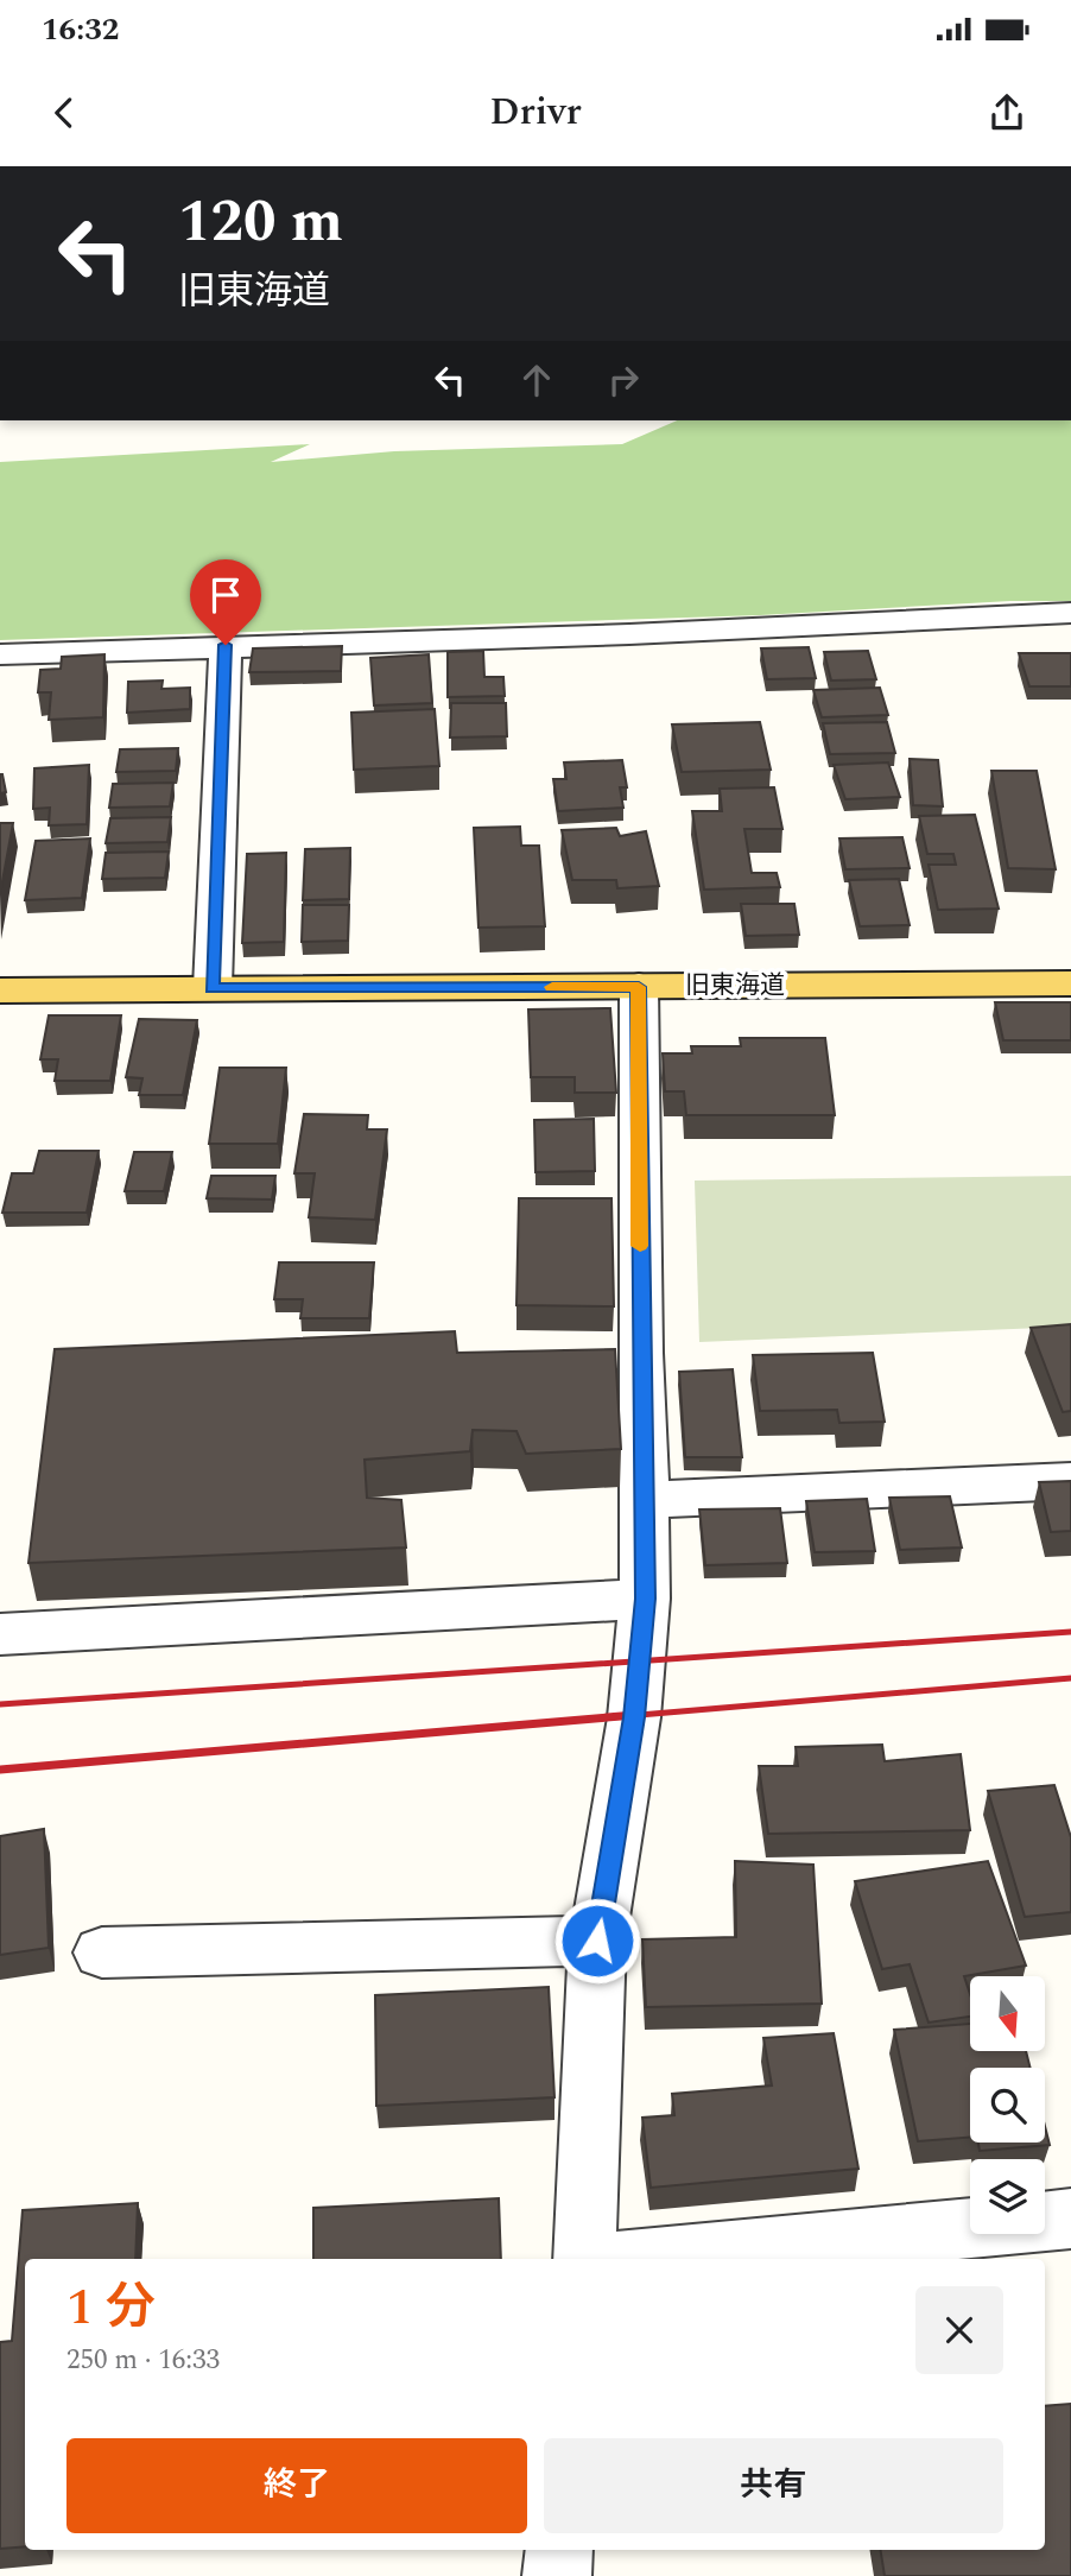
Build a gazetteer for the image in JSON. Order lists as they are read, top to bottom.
{
  "streets": {
    "main road": ["旧東海道"]
  },
  "north": "bottom",
  "page": {
    "status": "16:32",
    "header": "Drivr",
    "turn": ["120 m", "旧東海道"],
    "heading": ["1 分", "250 m · 16:33"],
    "buttons": ["終了", "共有"]
  }
}
